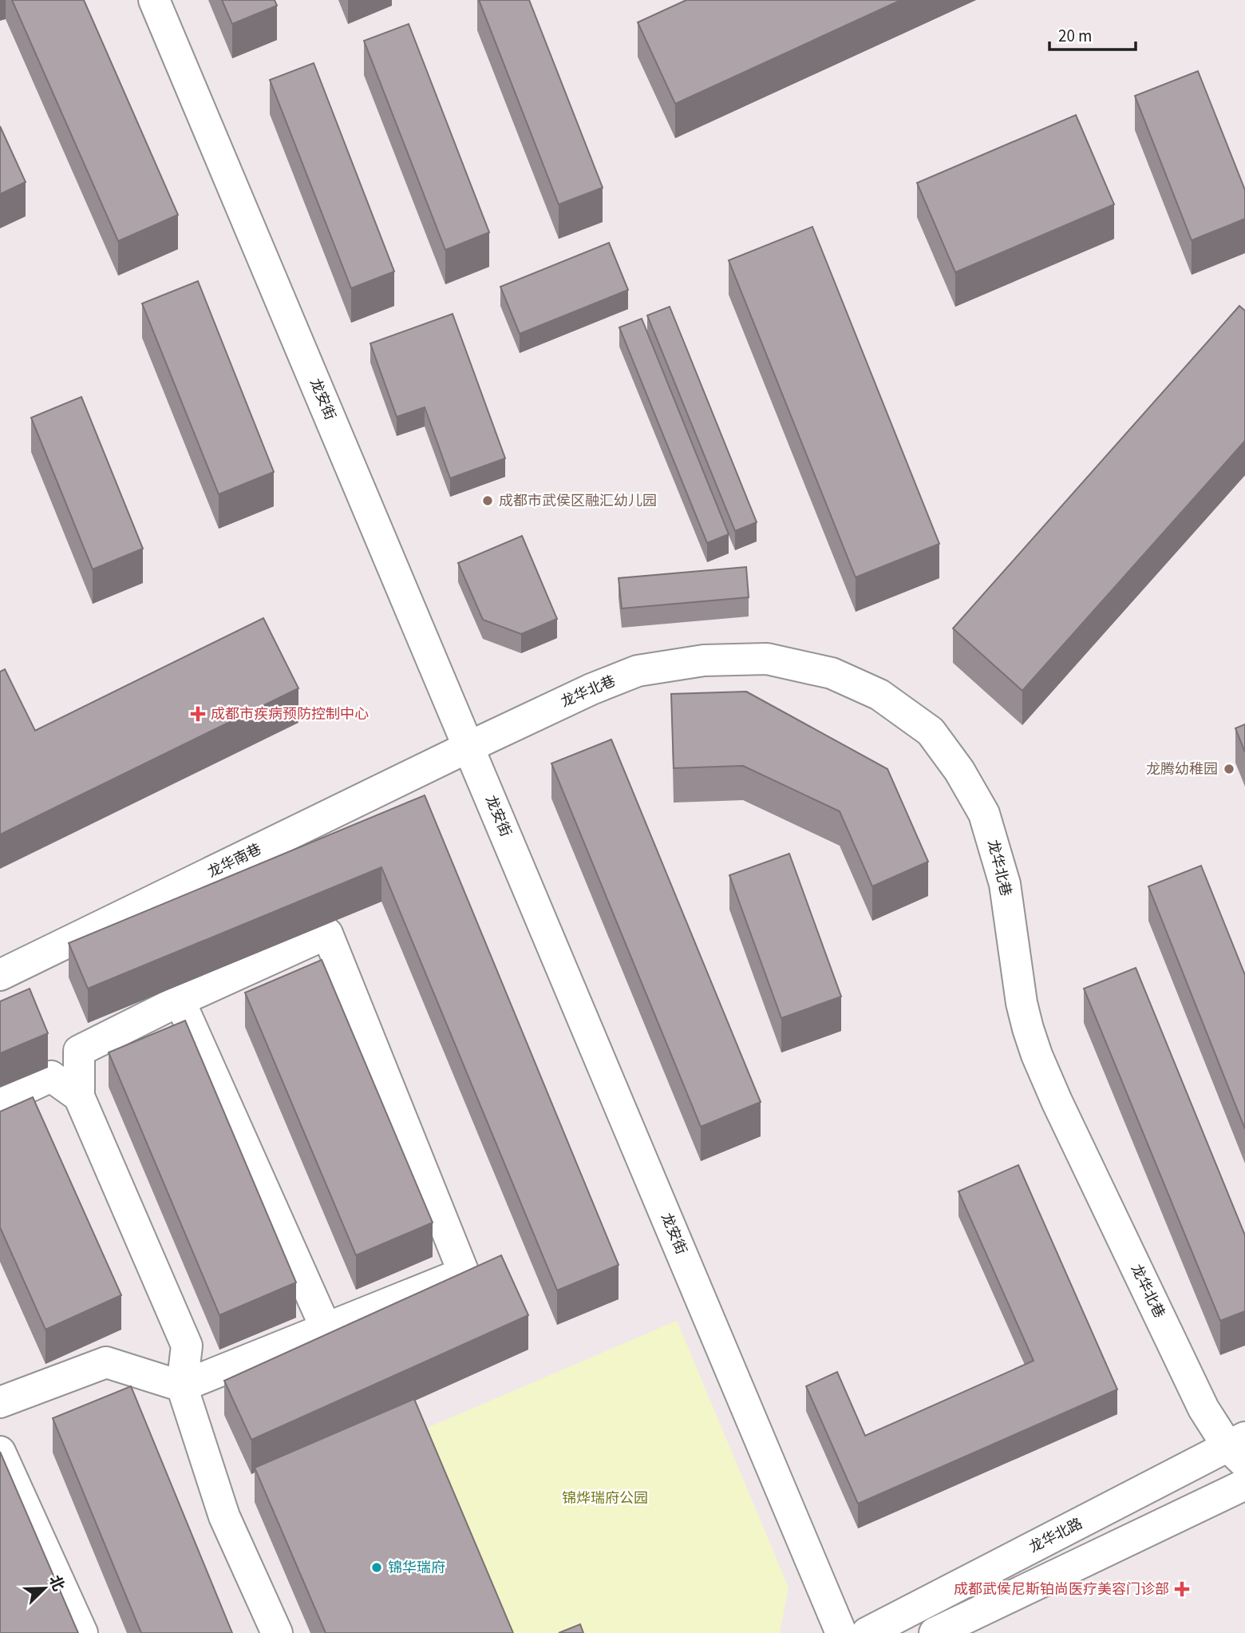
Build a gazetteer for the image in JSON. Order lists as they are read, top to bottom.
{
  "streets": {
    "street": [
      "龙安街",
      "龙华北巷",
      "龙华南巷",
      "龙华北路"
    ]
  },
  "crossings": [
    ["龙安街", "龙华北巷"],
    ["龙安街", "龙华南巷"],
    ["龙华北巷", "龙华南巷"],
    ["龙华北巷", "龙华北路"]
  ],
  "parks": ["锦烨瑞府公园"],
  "places": {
    "other": ["成都市武侯区融汇幼儿园", "龙腾幼稚园", "锦华瑞府"],
    "health": ["成都市疾病预防控制中心", "成都武侯尼斯铂尚医疗美容门诊部"]
  },
  "scale_bar": "20 m",
  "north": "top right"
}
